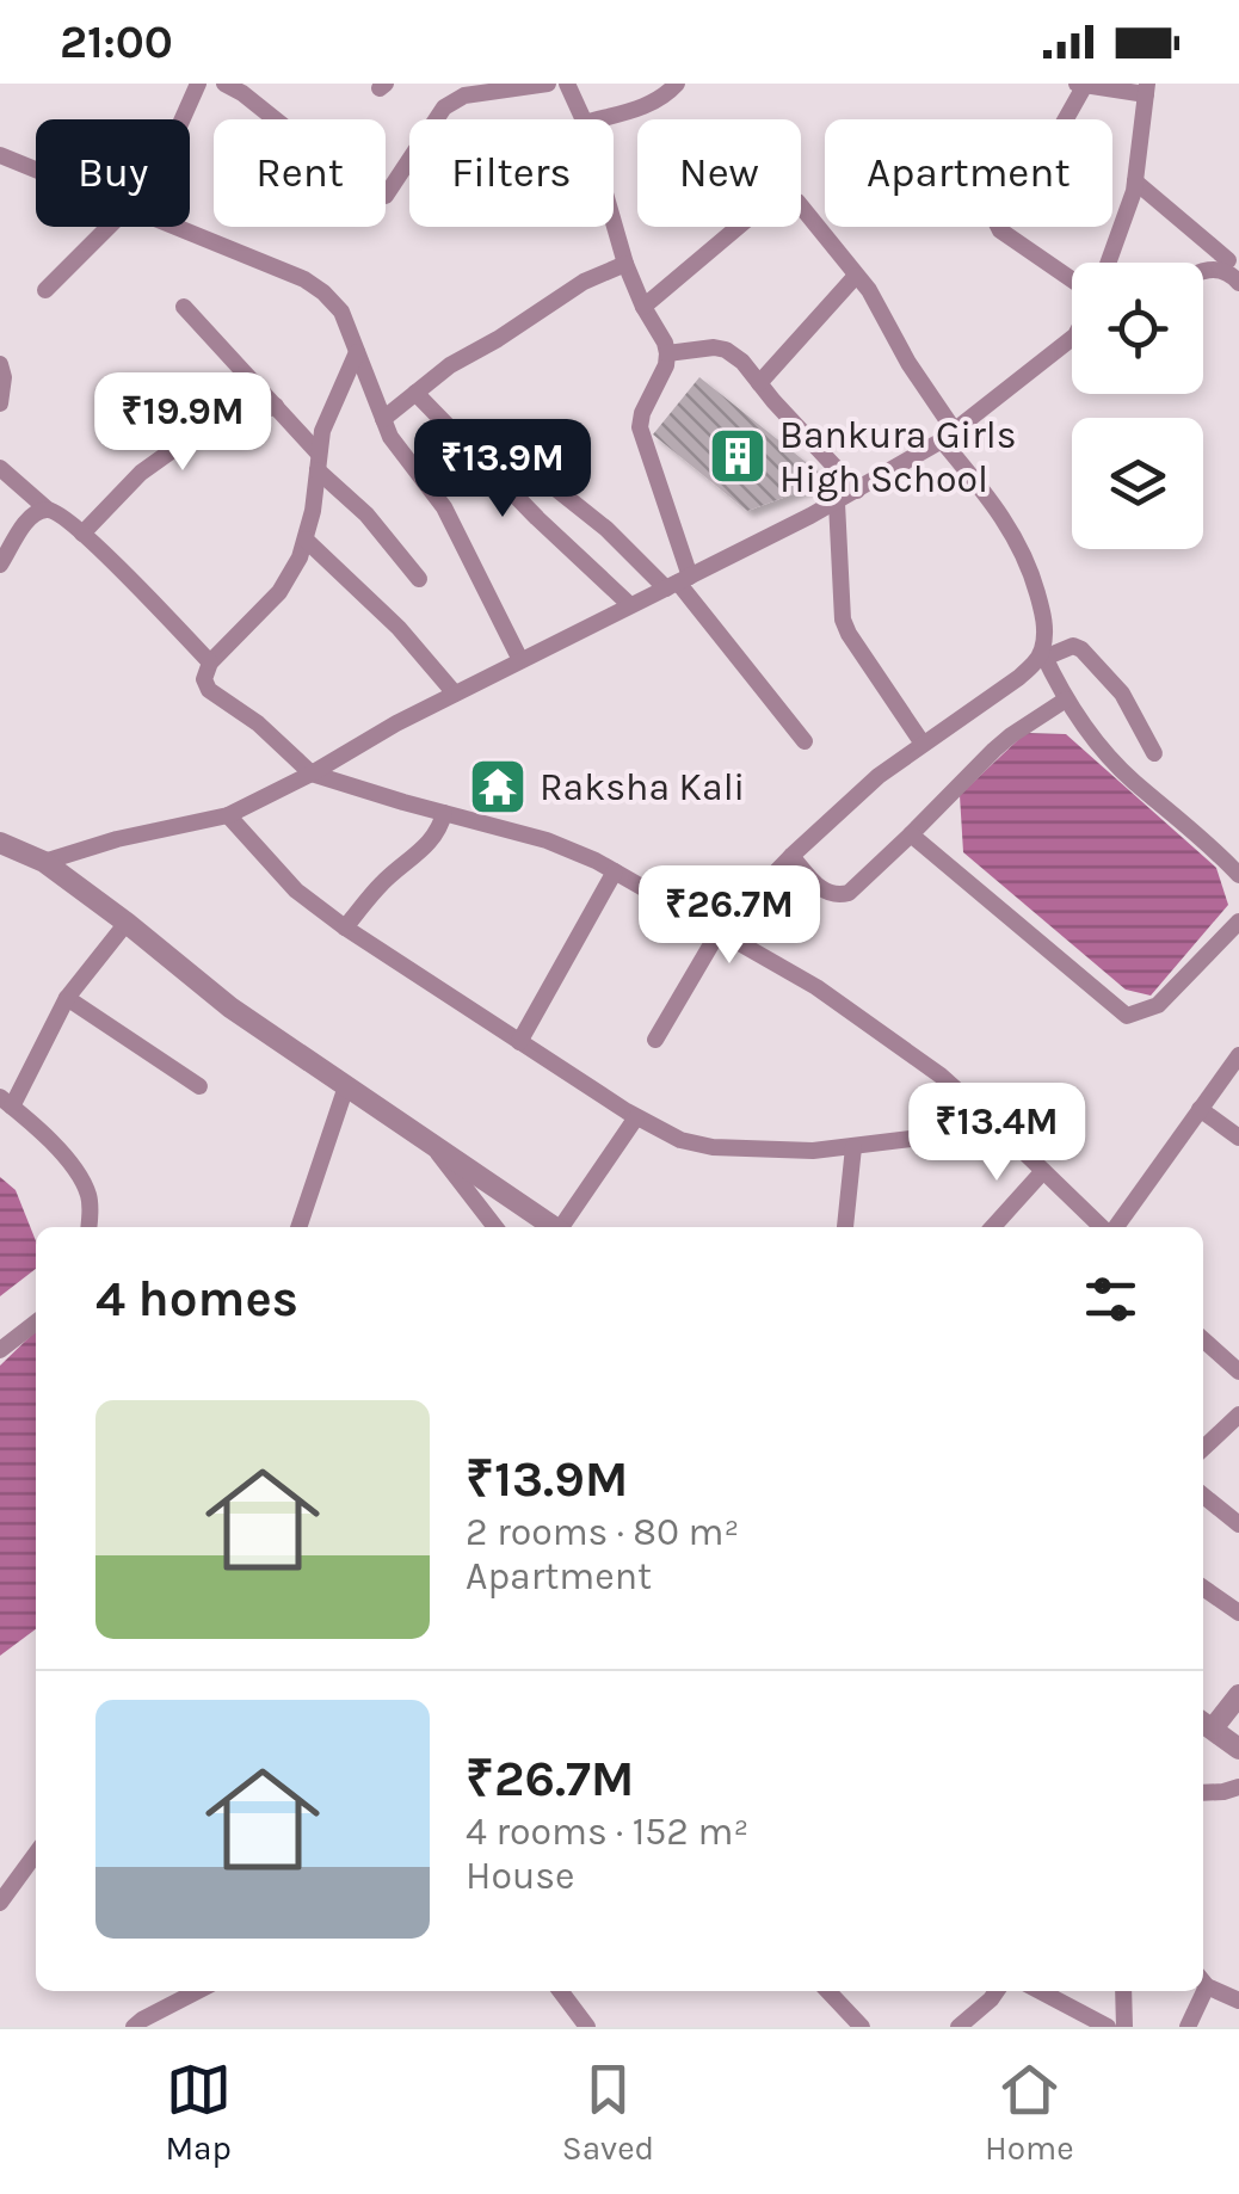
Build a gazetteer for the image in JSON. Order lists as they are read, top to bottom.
{
  "places": {
    "building": ["Bankura Girls High School"],
    "temple": ["Raksha Kali"]
  },
  "page": {
    "status": "21:00",
    "chip": [
      "Buy",
      "Rent",
      "Filters",
      "New",
      "Apartment"
    ],
    "price": [
      "₹19.9M",
      "₹13.9M",
      "₹26.7M",
      "₹13.4M"
    ],
    "heading": "4 homes",
    "list": [
      {
        "name": "₹13.9M",
        "note": "2 rooms · 80 m² · Apartment"
      },
      {
        "name": "₹26.7M",
        "note": "4 rooms · 152 m² · House"
      }
    ],
    "tabs": ["Map", "Saved", "Home"]
  }
}
